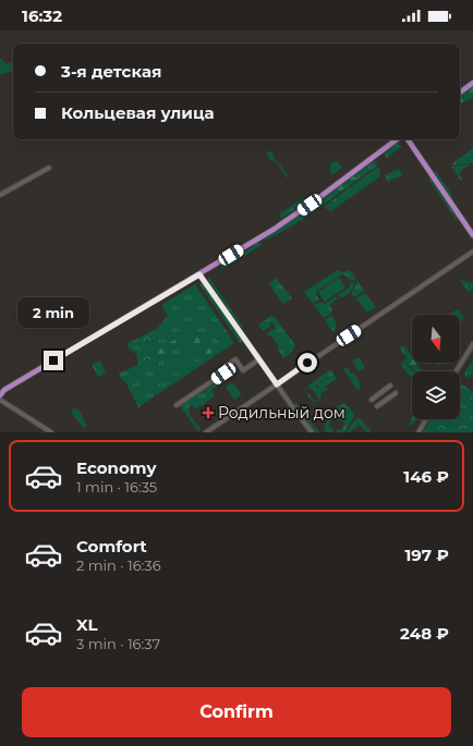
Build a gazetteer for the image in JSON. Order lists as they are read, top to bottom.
{
  "places": {
    "health": ["Родильный дом"]
  },
  "north": "bottom",
  "page": {
    "status": "16:32",
    "banner": ["3-я детская", "Кольцевая улица"],
    "bubble": "2 min",
    "list": [
      {
        "name": "Economy",
        "note": "1 min · 16:35",
        "value": "146 ₽"
      },
      {
        "name": "Comfort",
        "note": "2 min · 16:36",
        "value": "197 ₽"
      },
      {
        "name": "XL",
        "note": "3 min · 16:37",
        "value": "248 ₽"
      }
    ],
    "buttons": "Confirm"
  }
}
